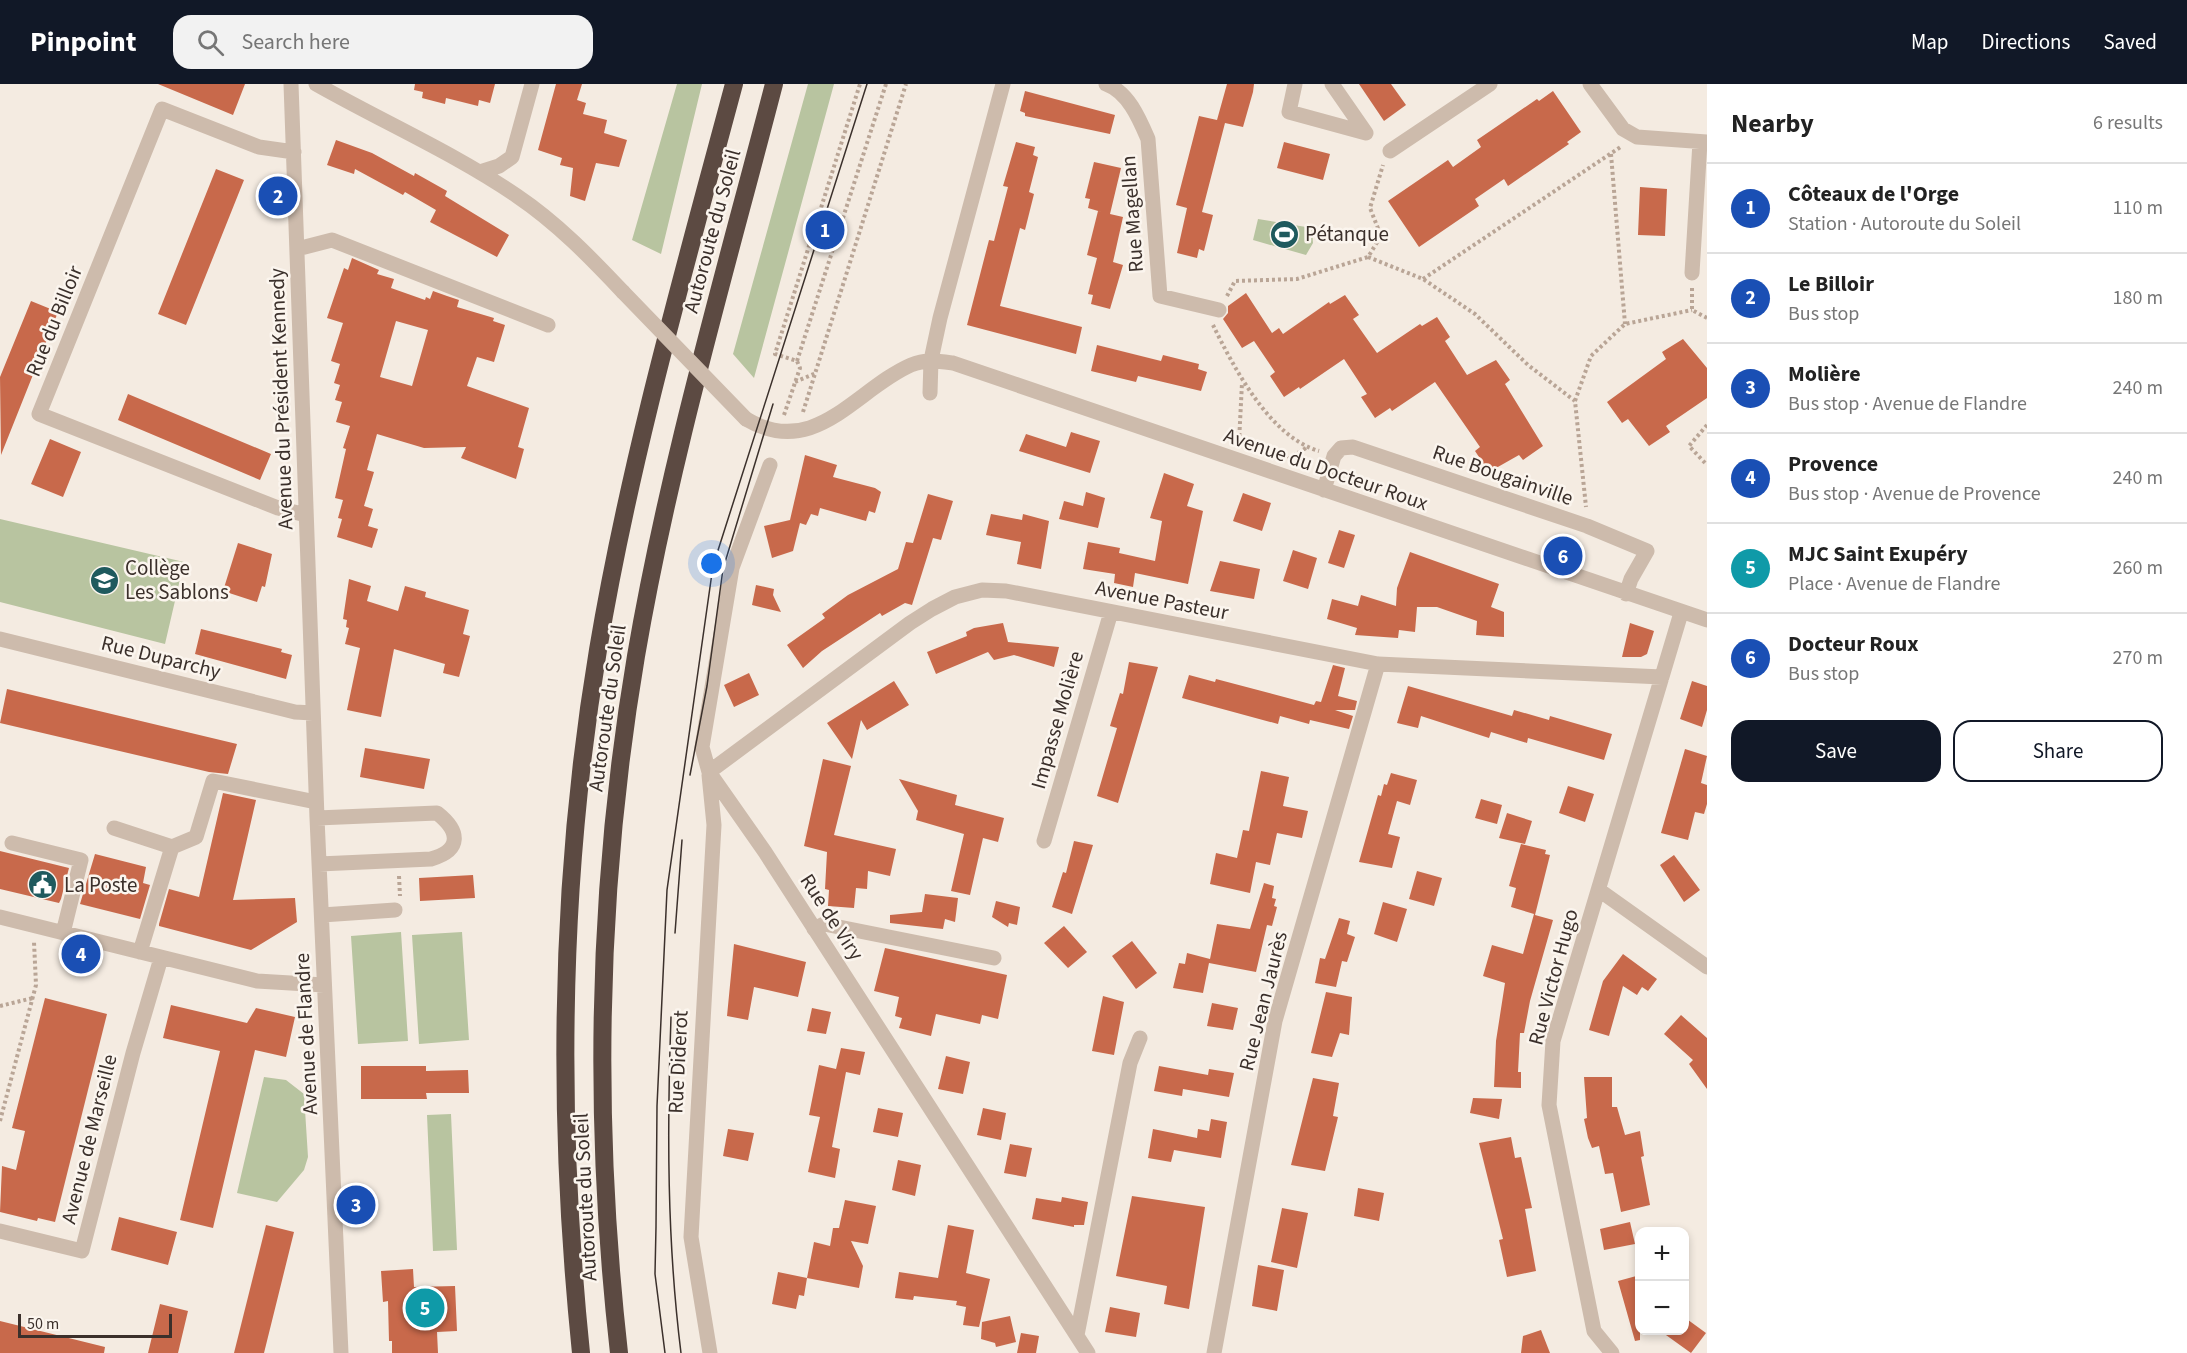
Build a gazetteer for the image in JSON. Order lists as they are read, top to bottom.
{
  "streets": {
    "highway": ["Autoroute du Soleil"],
    "street": [
      "Rue Magellan",
      "Rue du Billoir",
      "Avenue du Président Kennedy",
      "Avenue du Docteur Roux",
      "Rue Bougainville",
      "Avenue Pasteur",
      "Rue Duparchy",
      "Impasse Molière",
      "Rue de Viry",
      "Rue Victor Hugo",
      "Rue Jean Jaurès",
      "Avenue de Flandre",
      "Rue Diderot",
      "Avenue de Marseille"
    ]
  },
  "crossings": [
    ["Rue du Billoir", "Avenue du Président Kennedy"],
    ["Avenue du Président Kennedy", "Rue Duparchy"],
    ["Avenue du Président Kennedy", "Avenue de Flandre"],
    ["Avenue du Docteur Roux", "Rue Bougainville"],
    ["Avenue du Docteur Roux", "Rue Victor Hugo"],
    ["Avenue Pasteur", "Impasse Molière"],
    ["Avenue Pasteur", "Rue de Viry"],
    ["Avenue Pasteur", "Rue Victor Hugo"],
    ["Avenue Pasteur", "Rue Jean Jaurès"],
    ["Avenue Pasteur", "Rue Diderot"],
    ["Rue Duparchy", "Avenue de Flandre"],
    ["Rue de Viry", "Rue Diderot"]
  ],
  "places": {
    "sports": ["Pétanque"],
    "school or university": ["Collège Les Sablons"],
    "public building": ["La Poste"]
  },
  "scale_bar": "50 m",
  "page": {
    "header": "Pinpoint",
    "search": "Search here",
    "nav": ["Map", "Directions", "Saved"],
    "heading": ["Nearby", "6 results"],
    "list": [
      {
        "mark": "1",
        "name": "Côteaux de l'Orge",
        "note": "Station · Autoroute du Soleil",
        "value": "110 m"
      },
      {
        "mark": "2",
        "name": "Le Billoir",
        "note": "Bus stop",
        "value": "180 m"
      },
      {
        "mark": "3",
        "name": "Molière",
        "note": "Bus stop · Avenue de Flandre",
        "value": "240 m"
      },
      {
        "mark": "4",
        "name": "Provence",
        "note": "Bus stop · Avenue de Provence",
        "value": "240 m"
      },
      {
        "mark": "5",
        "name": "MJC Saint Exupéry",
        "note": "Place · Avenue de Flandre",
        "value": "260 m"
      },
      {
        "mark": "6",
        "name": "Docteur Roux",
        "note": "Bus stop",
        "value": "270 m"
      }
    ],
    "pins": [
      "2",
      "1",
      "6",
      "4",
      "3",
      "5"
    ],
    "buttons": ["Save", "Share"],
    "map_buttons": ["+", "−"],
    "scale": "50 m"
  }
}
